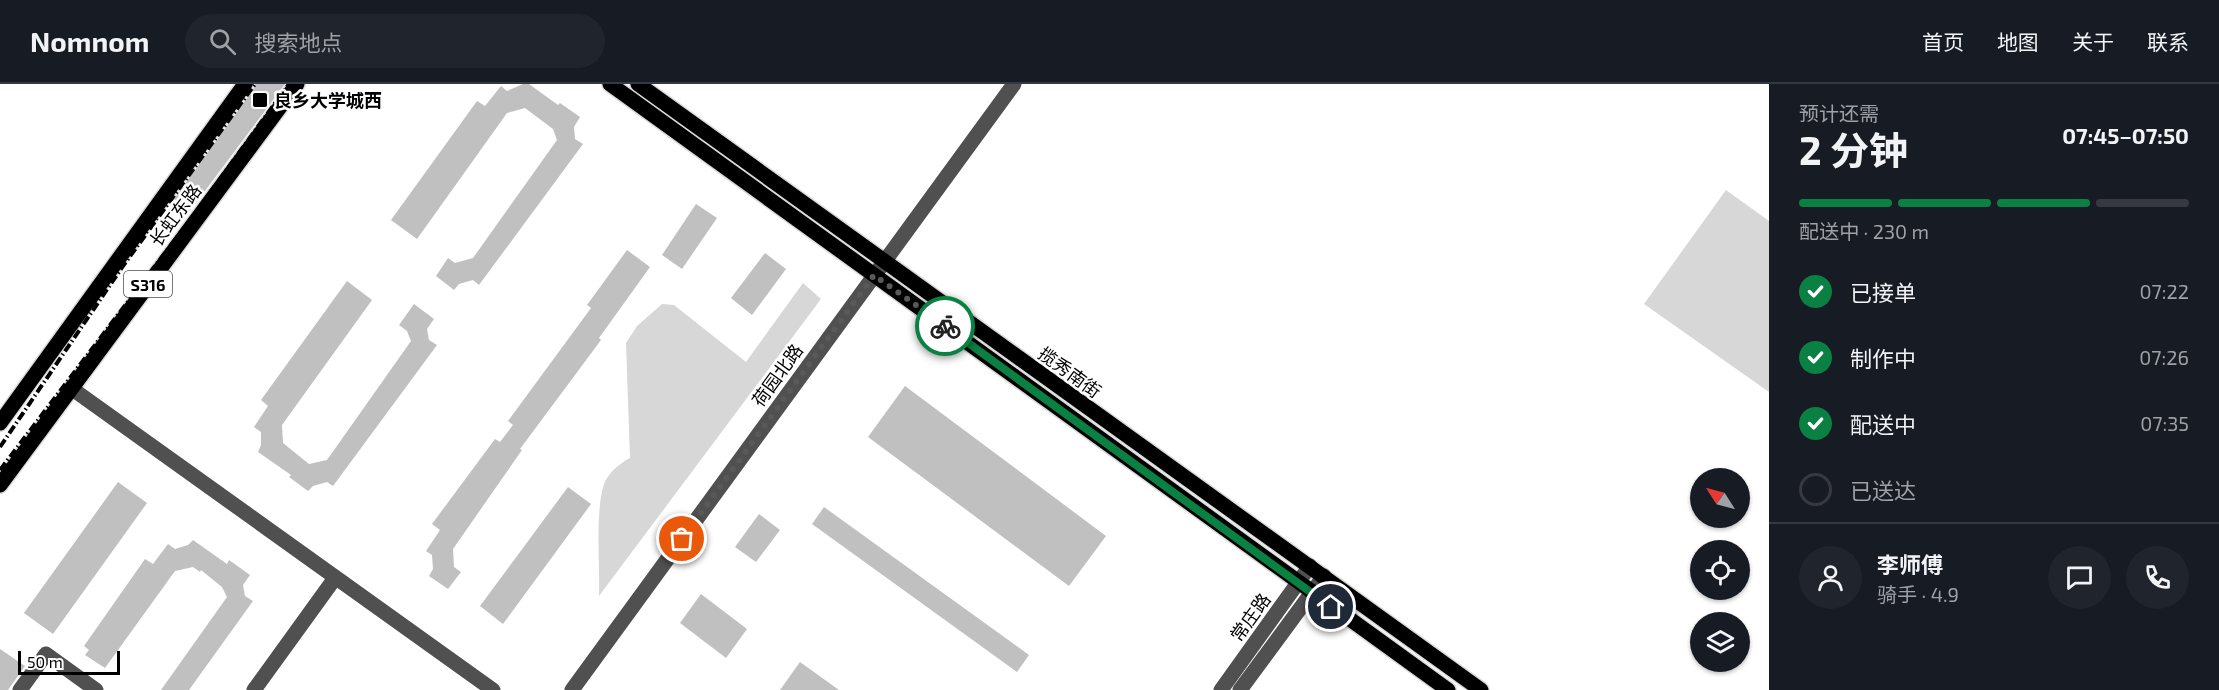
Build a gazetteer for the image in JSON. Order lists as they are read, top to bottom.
{
  "streets": {
    "main road": ["长虹东路", "S316", "揽秀南街"],
    "street": ["荷园北路", "常庄路"]
  },
  "crossings": [
    ["揽秀南街", "荷园北路"],
    ["揽秀南街", "常庄路"]
  ],
  "places": {
    "transit": ["良乡大学城西"]
  },
  "scale_bar": "50 m",
  "north": "top left",
  "page": {
    "header": "Nomnom",
    "search": "搜索地点",
    "nav": [
      "首页",
      "地图",
      "关于",
      "联系"
    ],
    "heading": ["2 分钟", "预计还需", "07:45–07:50"],
    "panel": ["李师傅", "骑手 · 4.9"],
    "bar": "配送中 · 230 m",
    "list": [
      ["已接单", "07:22"],
      ["制作中", "07:26"],
      ["配送中", "07:35"],
      "已送达"
    ],
    "scale": "50 m"
  }
}
